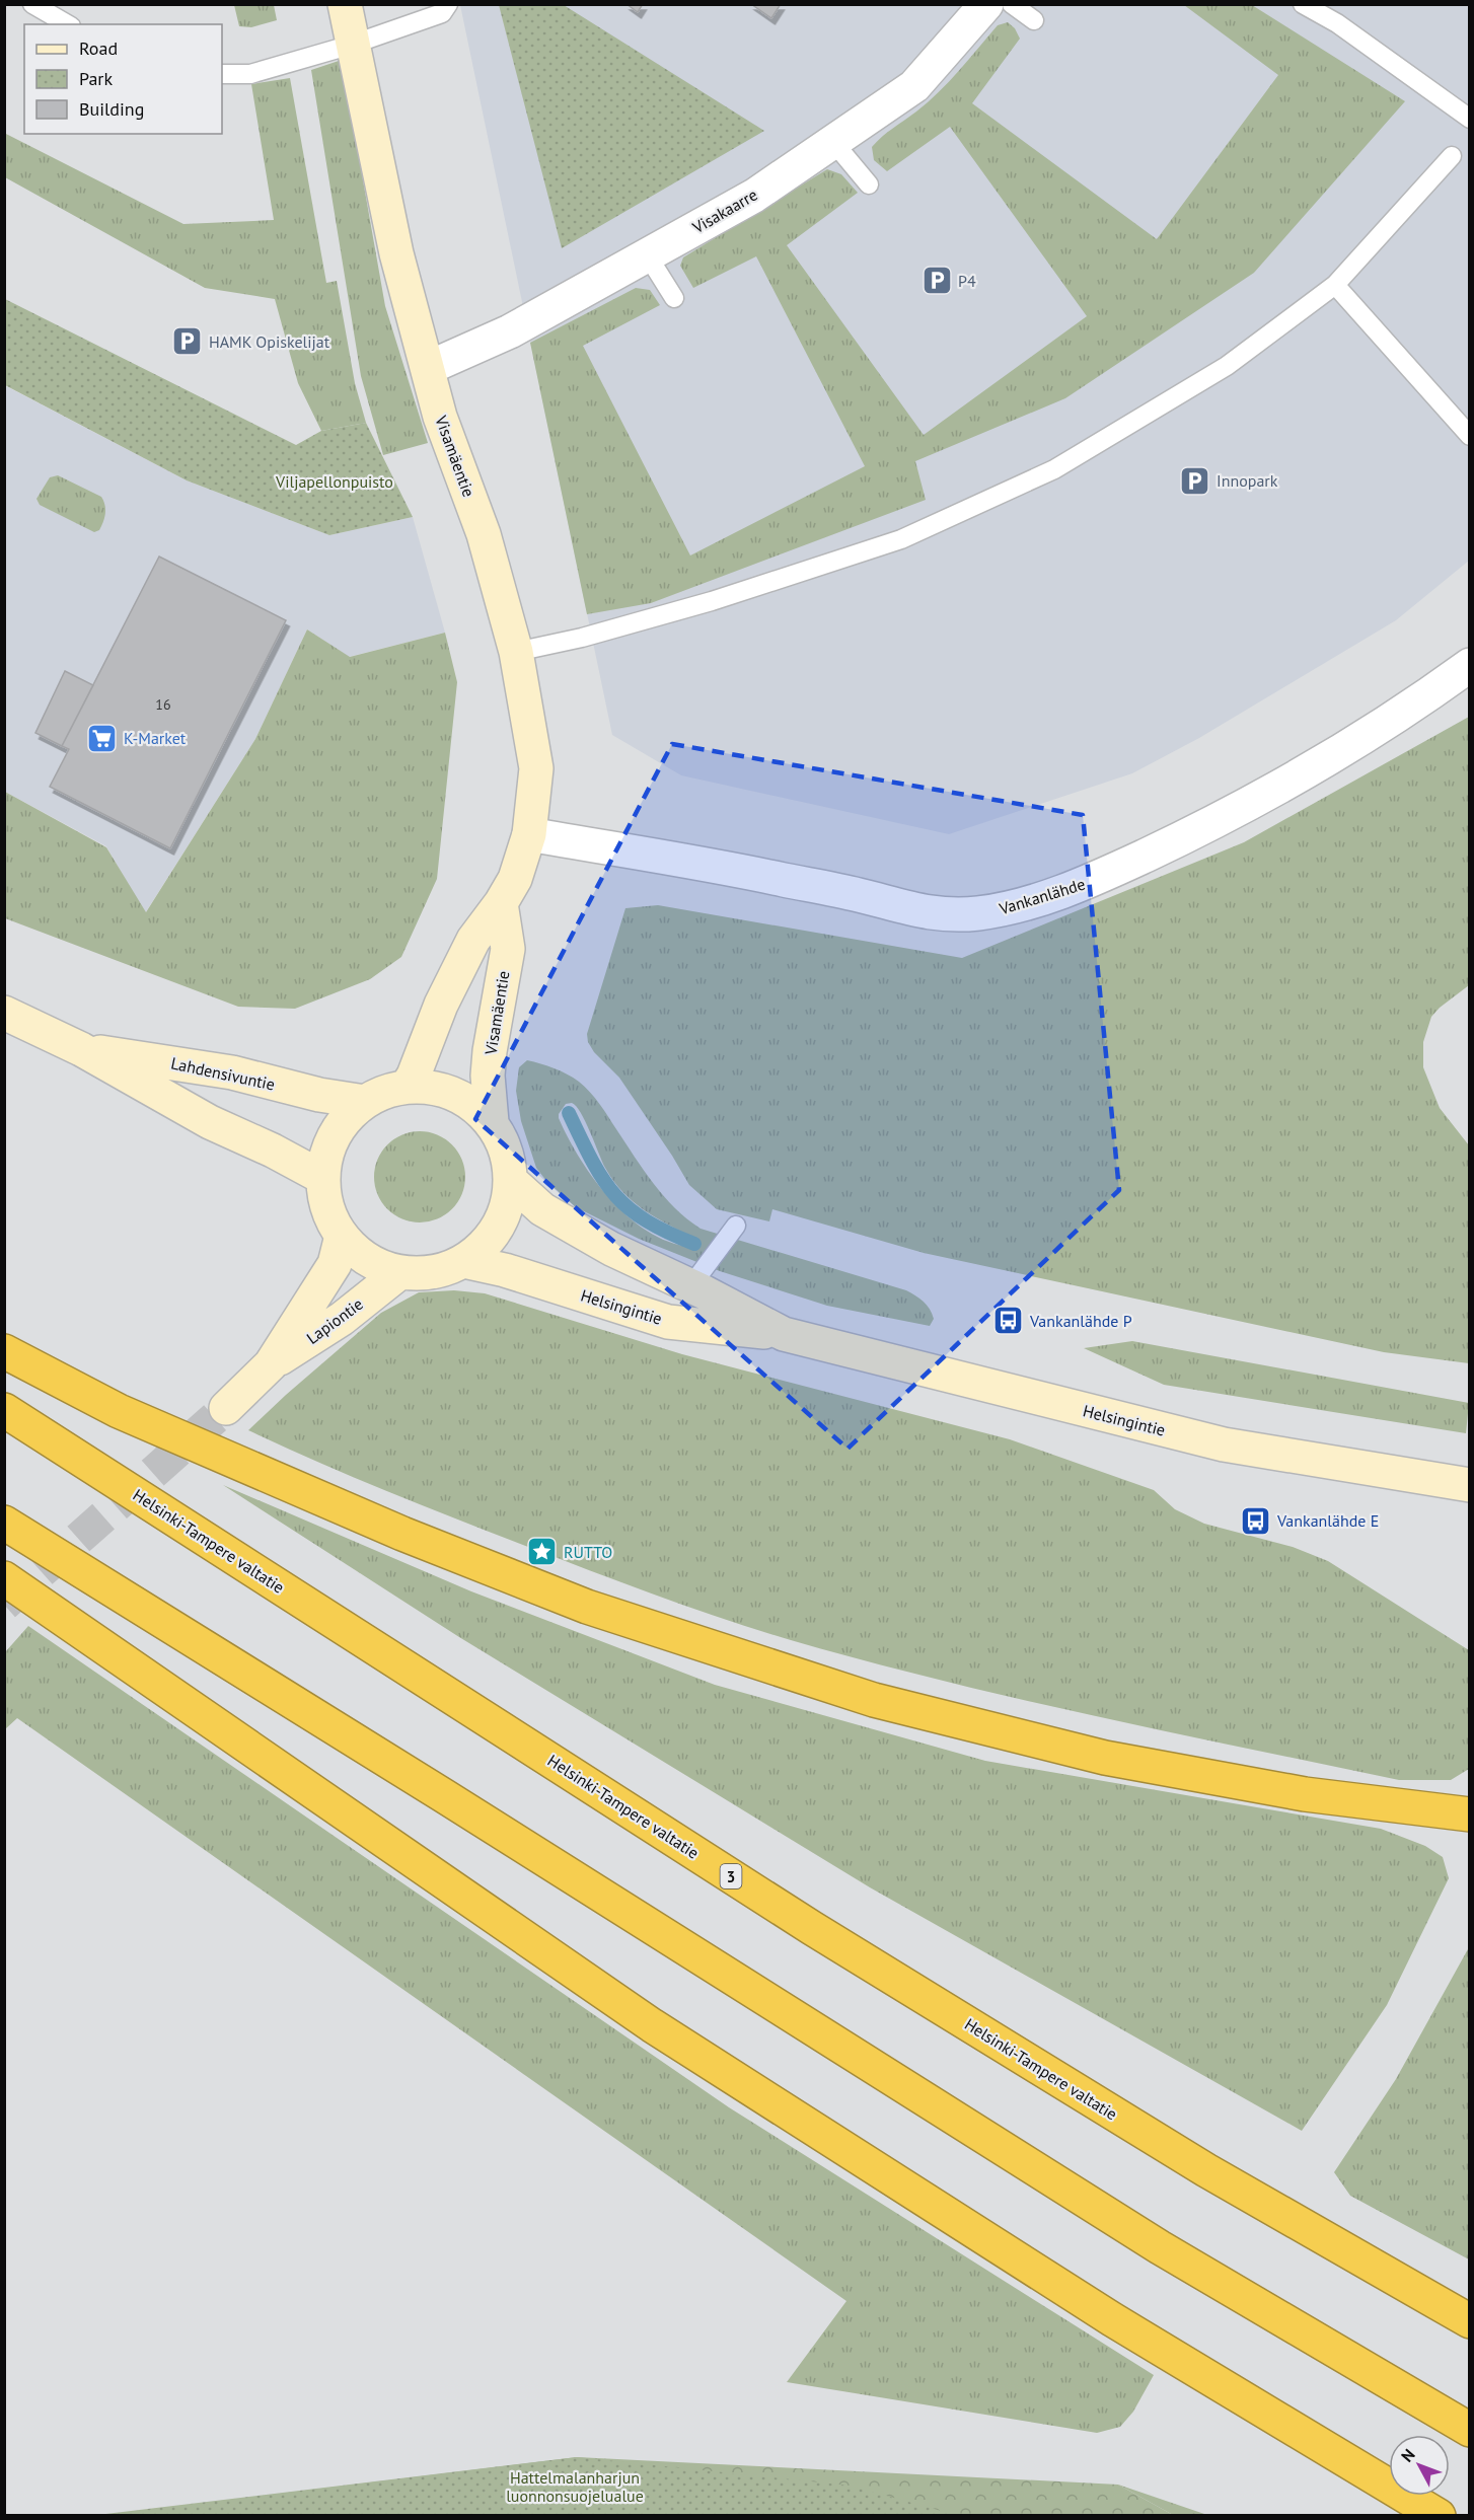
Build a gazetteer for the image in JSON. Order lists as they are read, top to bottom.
{
  "streets": {
    "highway": ["Helsinki-Tampere valtatie", "3"],
    "main road": [
      "Visamäentie",
      "Lahdensivuntie",
      "Helsingintie",
      "Lapiontie"
    ],
    "street": ["Visakaarre", "Vankanlähde"]
  },
  "crossings": [
    ["Visakaarre", "Visamäentie"],
    ["Visamäentie", "Vankanlähde"],
    ["Visamäentie", "Lahdensivuntie"],
    ["Visamäentie", "Helsingintie"],
    ["Visamäentie", "Lapiontie"],
    ["Lahdensivuntie", "Helsingintie"],
    ["Lahdensivuntie", "Lapiontie"],
    ["Helsingintie", "Lapiontie"]
  ],
  "parks": ["Viljapellonpuisto", "Hattelmalanharjun luonnonsuojelualue"],
  "places": {
    "parking": ["P4", "HAMK Opiskelijat", "Innopark"],
    "supermarket": ["K-Market"],
    "bus stop": ["Vankanlähde P", "Vankanlähde E"],
    "place": ["RUTTO"]
  },
  "house_numbers": ["16"],
  "legend": ["Road", "Park", "Building"],
  "north": "top left"
}
